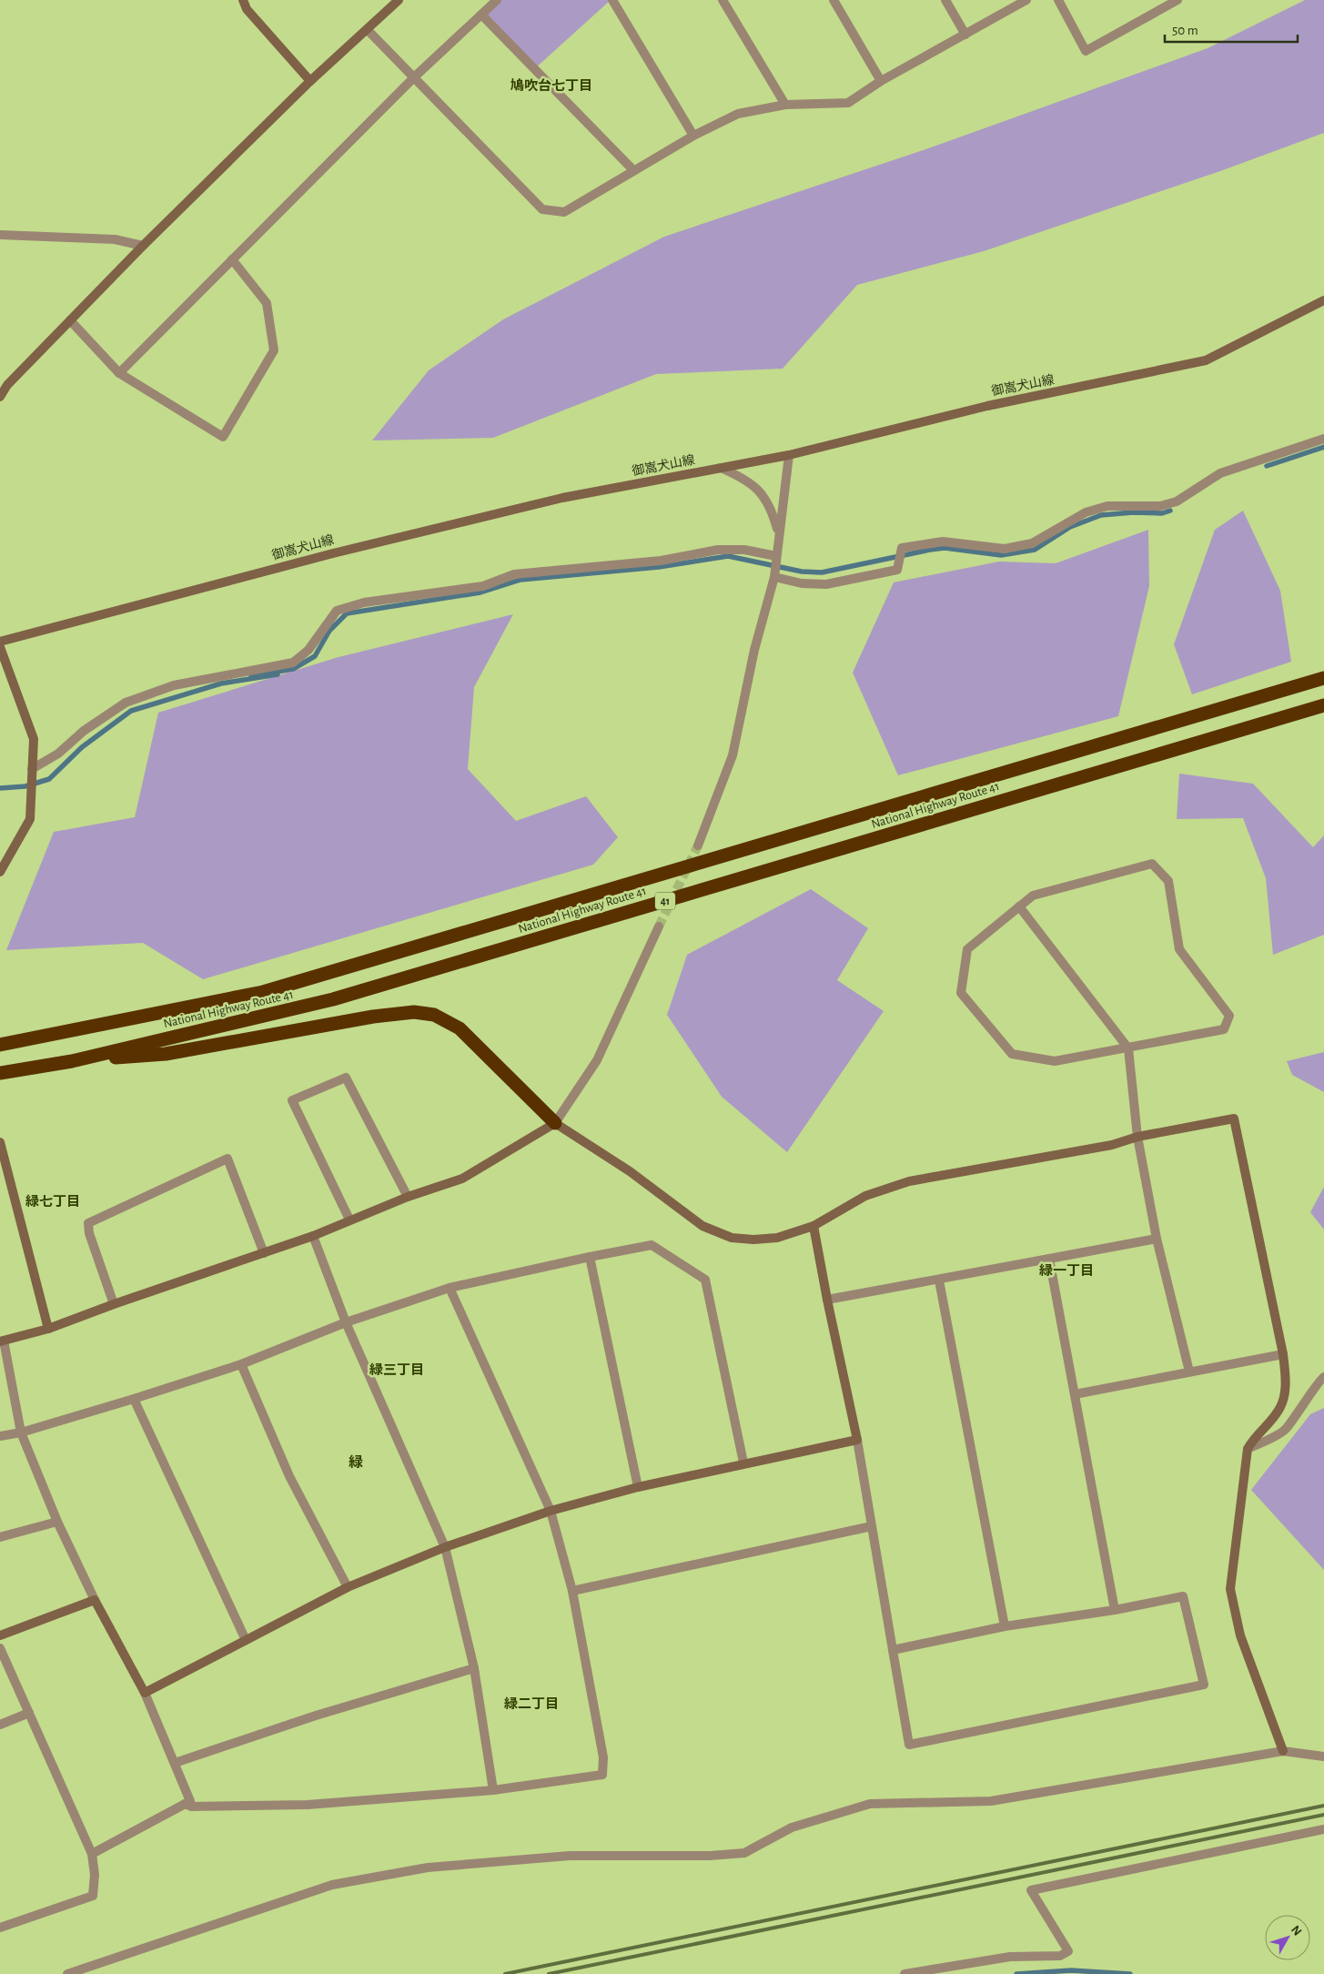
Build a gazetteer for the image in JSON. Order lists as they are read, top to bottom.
{
  "streets": {
    "highway": ["National Highway Route 41", "41"],
    "street": ["御嵩犬山線"]
  },
  "districts": [
    "鳩吹台七丁目",
    "緑七丁目",
    "緑一丁目",
    "緑三丁目",
    "緑",
    "緑二丁目"
  ],
  "scale_bar": "50 m",
  "north": "top right"
}
